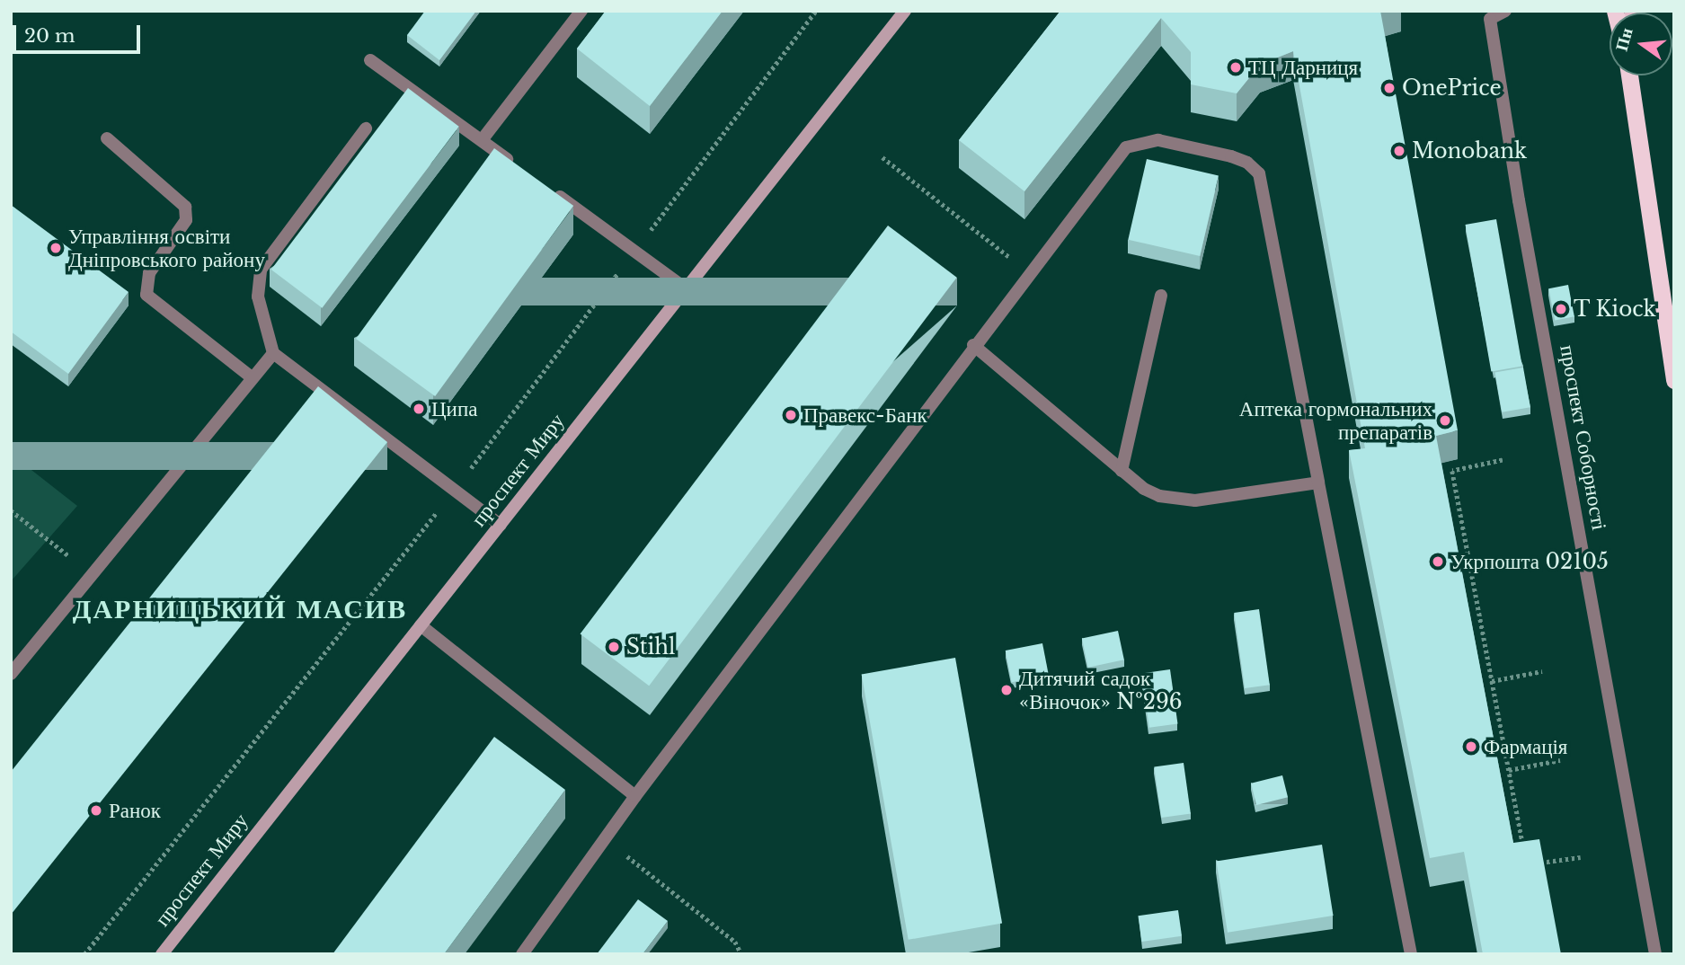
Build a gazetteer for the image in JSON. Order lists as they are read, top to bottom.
{
  "streets": {
    "main road": ["проспект Миру"],
    "street": ["проспект Соборності"]
  },
  "districts": ["ДАРНИЦЬКИЙ МАСИВ"],
  "places": [
    "ТЦ Дарниця",
    "OnePrice",
    "Monobank",
    "Управління освіти Дніпровського району",
    "T Kiock",
    "Ципа",
    "Правекс-Банк",
    "Аптека гормональних препаратів",
    "Укрпошта 02105",
    "Stihl",
    "Дитячий садок «Віночок» №296",
    "Фармація",
    "Ранок"
  ],
  "scale_bar": "20 m",
  "north": "left"
}
